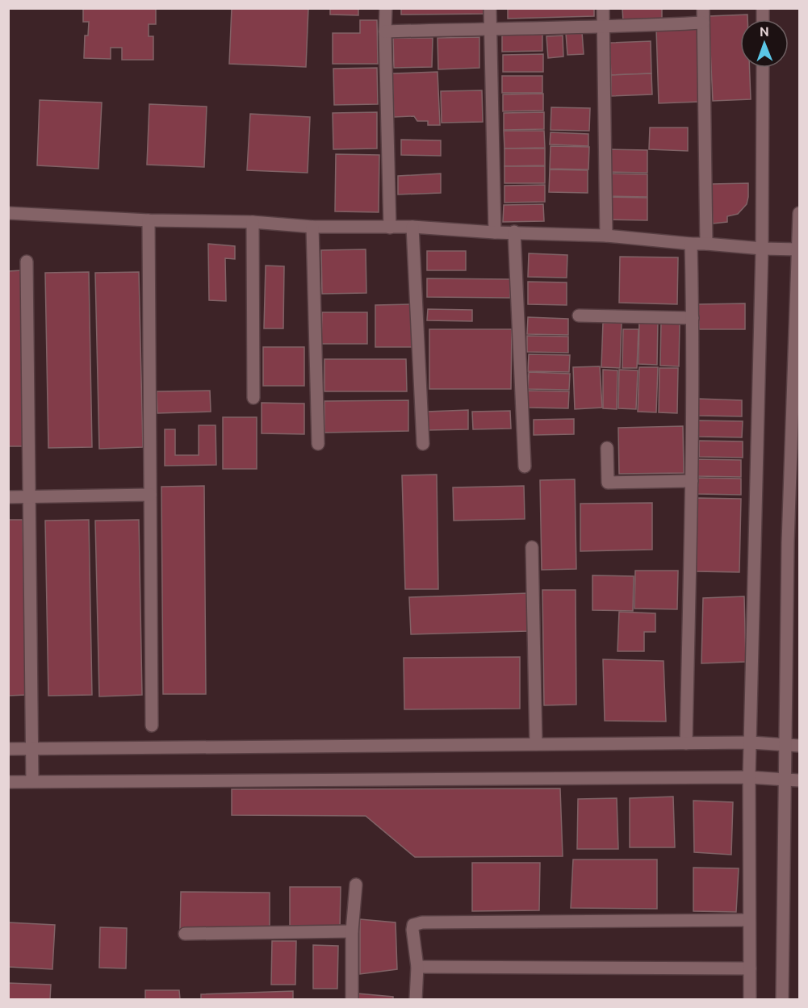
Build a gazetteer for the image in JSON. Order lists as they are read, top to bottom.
{
  "north": "top"
}
